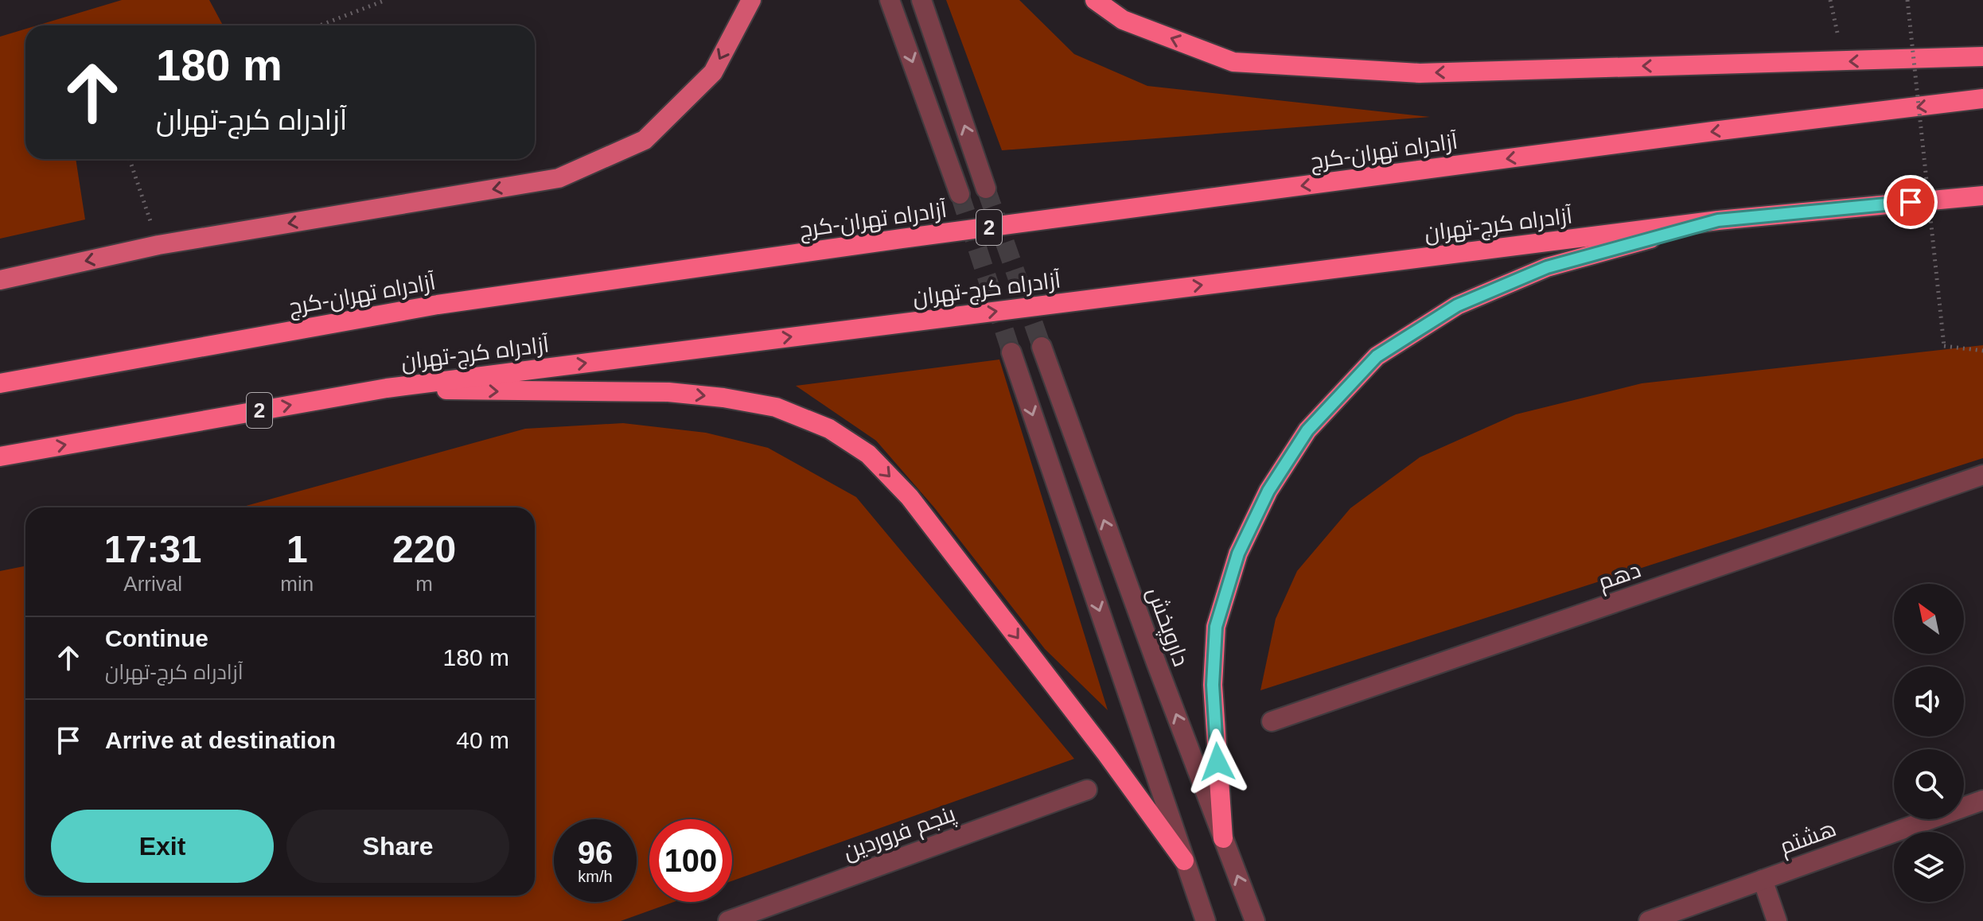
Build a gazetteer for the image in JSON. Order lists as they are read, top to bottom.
{
  "streets": {
    "highway": ["آزادراه تهران-کرج", "آزادراه کرج-تهران", "2"],
    "street": [
      "دهم",
      "داروپخش",
      "پنجم فروردین",
      "هشتم"
    ]
  },
  "one_way": ["آزادراه کرج-تهران"],
  "north": "top left",
  "page": {
    "turn": ["180 m", "آزادراه کرج-تهران"],
    "eta": [
      "17:31",
      "Arrival",
      "1",
      "min",
      "220",
      "m"
    ],
    "list": [
      {
        "name": "Continue",
        "note": "آزادراه کرج-تهران",
        "value": "180 m"
      },
      {
        "name": "Arrive at destination",
        "value": "40 m"
      }
    ],
    "buttons": ["Exit", "Share"],
    "speed": "96 km/h",
    "limit": "100"
  }
}
